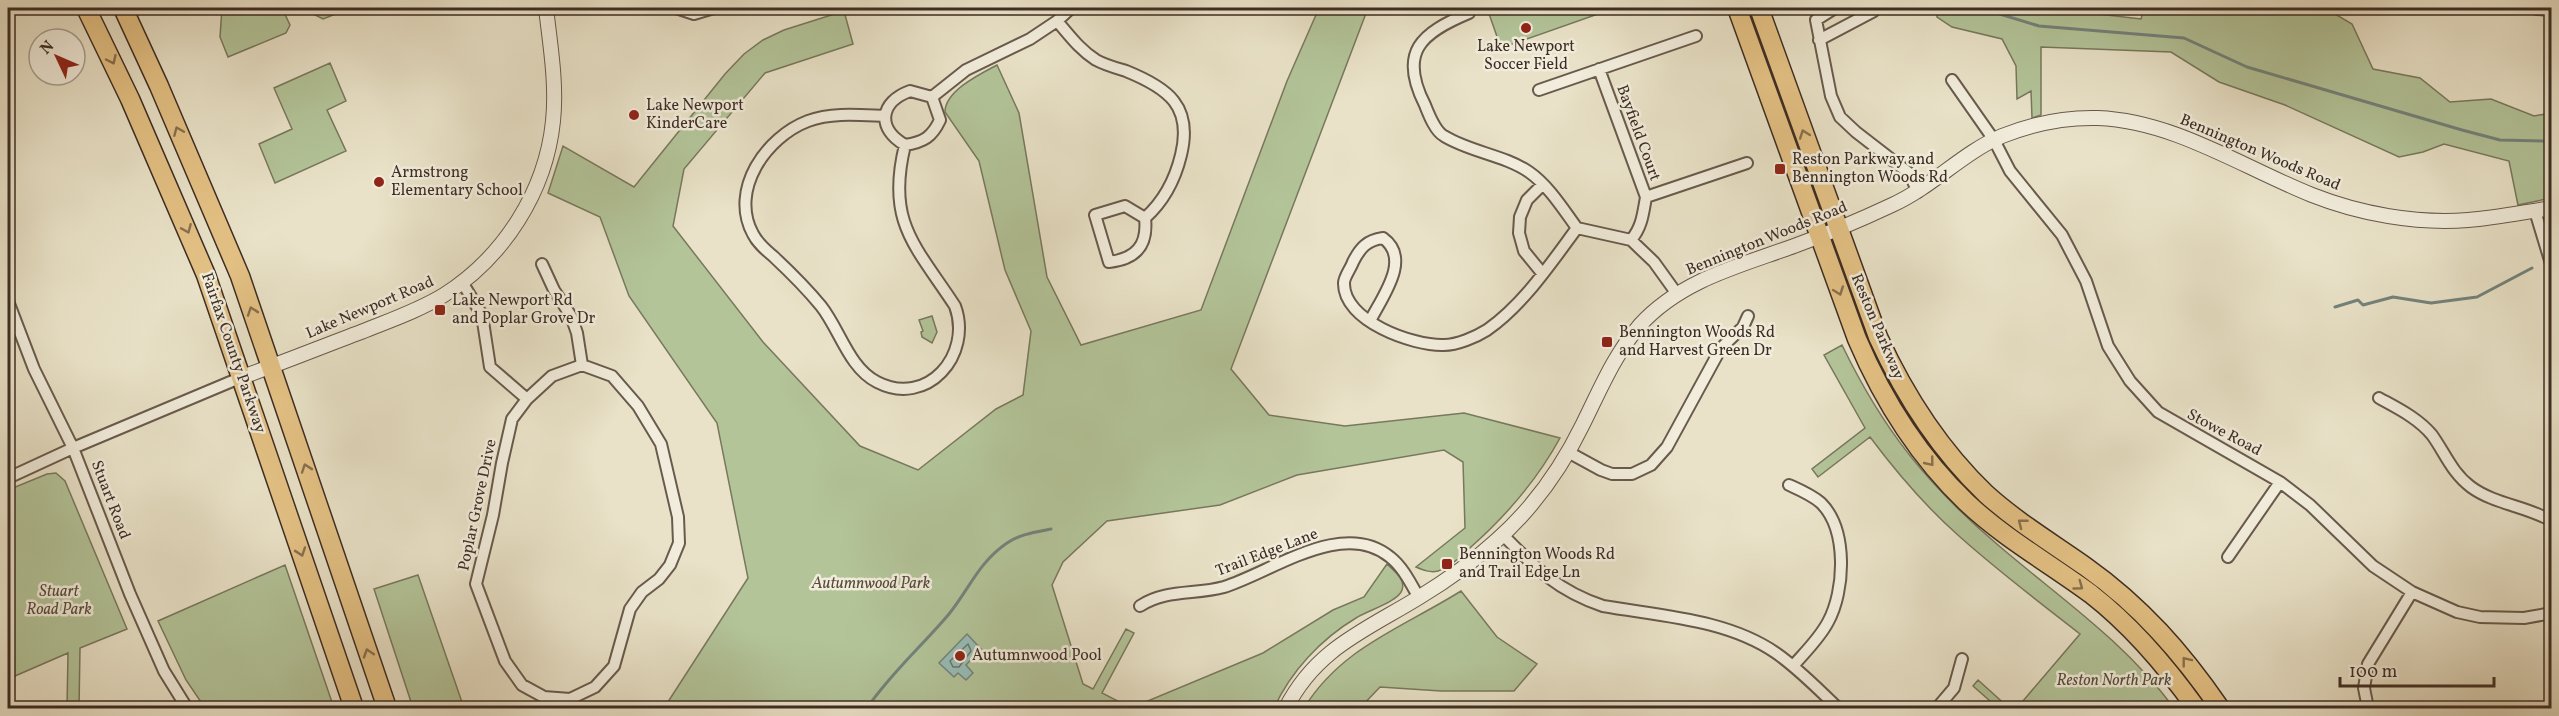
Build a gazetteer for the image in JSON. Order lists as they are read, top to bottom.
{
  "streets": {
    "main road": ["Reston Parkway", "Fairfax County Parkway"],
    "street": [
      "Bayfield Court",
      "Bennington Woods Road",
      "Lake Newport Road",
      "Stowe Road",
      "Stuart Road",
      "Poplar Grove Drive",
      "Trail Edge Lane"
    ]
  },
  "crossings": [
    ["Bennington Woods Road", "Reston Parkway"],
    ["Bennington Woods Road", "Stowe Road"],
    ["Bennington Woods Road", "Trail Edge Lane"],
    ["Lake Newport Road", "Fairfax County Parkway"],
    ["Lake Newport Road", "Stuart Road"]
  ],
  "parks": ["Autumnwood Park", "Stuart Road Park", "Reston North Park"],
  "places": {
    "other": [
      "Lake Newport Soccer Field",
      "Lake Newport KinderCare",
      "Armstrong Elementary School",
      "Autumnwood Pool"
    ],
    "transit": [
      "Reston Parkway and Bennington Woods Rd",
      "Lake Newport Rd and Poplar Grove Dr",
      "Bennington Woods Rd and Harvest Green Dr",
      "Bennington Woods Rd and Trail Edge Ln"
    ]
  },
  "scale_bar": "100 m",
  "north": "top left"
}
